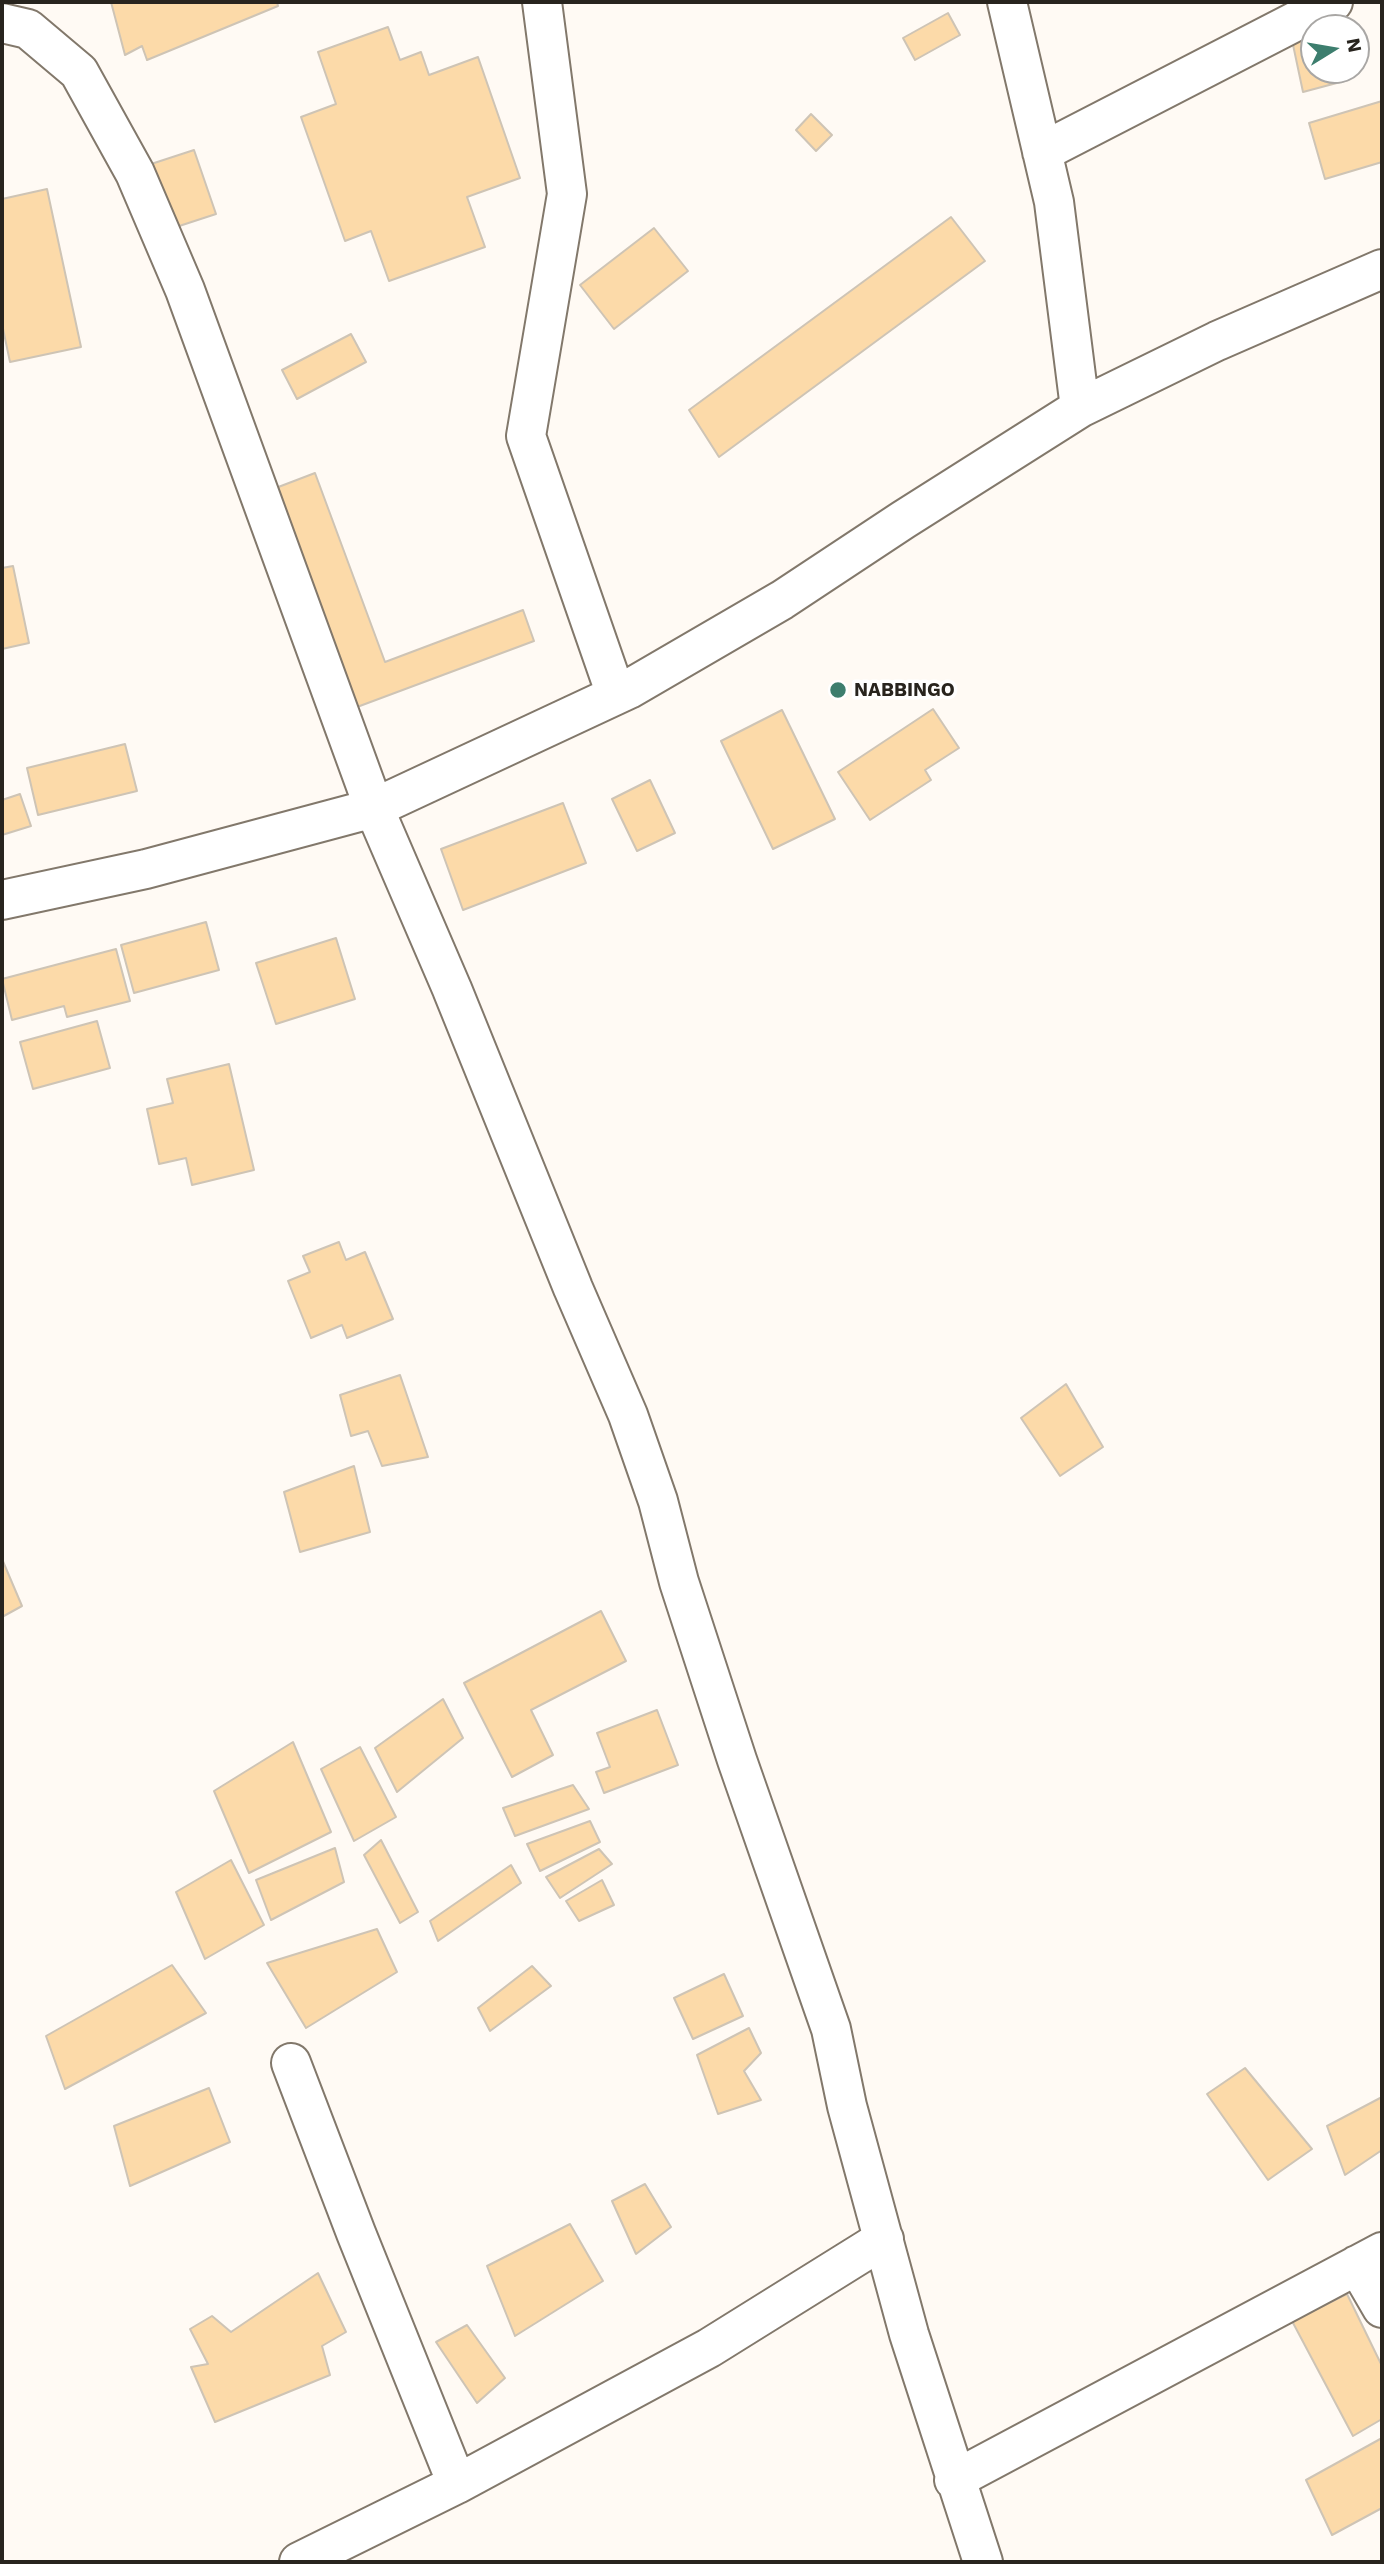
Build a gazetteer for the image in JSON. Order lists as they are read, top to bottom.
{
  "places": ["NABBINGO"],
  "north": "right"
}
